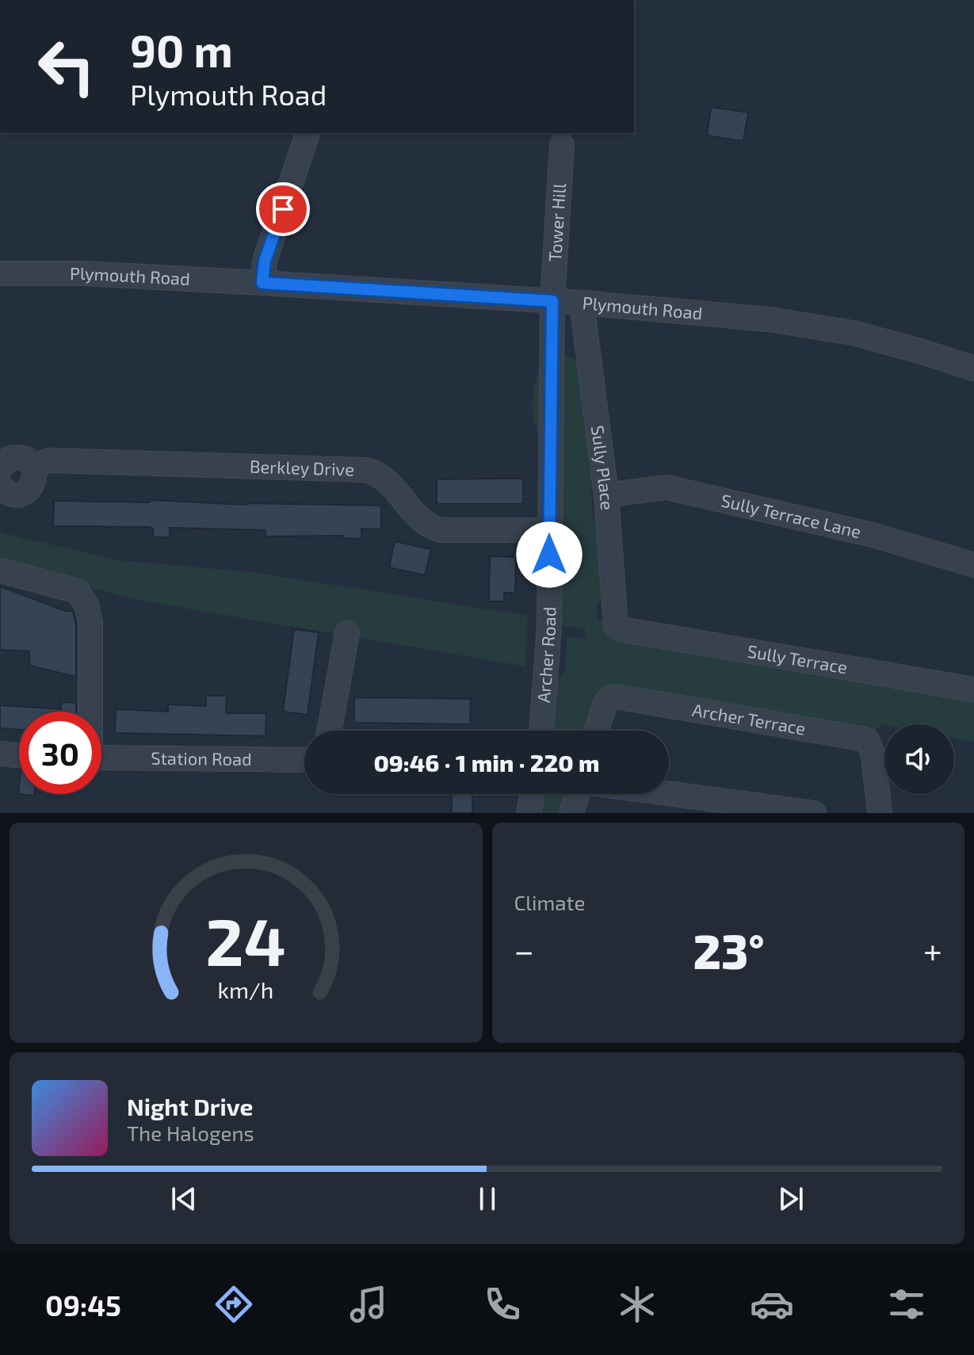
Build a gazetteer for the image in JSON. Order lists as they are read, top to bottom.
{
  "streets": {
    "street": [
      "Tower Hill",
      "Plymouth Road",
      "Sully Place",
      "Berkley Drive",
      "Sully Terrace Lane",
      "Archer Road",
      "Sully Terrace",
      "Archer Terrace",
      "Station Road"
    ]
  },
  "crossings": [
    ["Tower Hill", "Plymouth Road"],
    ["Tower Hill", "Archer Road"],
    ["Plymouth Road", "Sully Place"],
    ["Plymouth Road", "Archer Road"],
    ["Sully Place", "Sully Terrace Lane"],
    ["Sully Place", "Sully Terrace"],
    ["Berkley Drive", "Archer Road"]
  ],
  "page": {
    "turn": ["90 m", "Plymouth Road"],
    "limit": "30",
    "trip": "09:46 · 1 min · 220 m",
    "tile": "Climate",
    "heat": ["−", "23°", "+"],
    "song": ["Night Drive", "The Halogens"],
    "tabs": "09:45",
    "gauge": ["24", "km/h"]
  }
}
